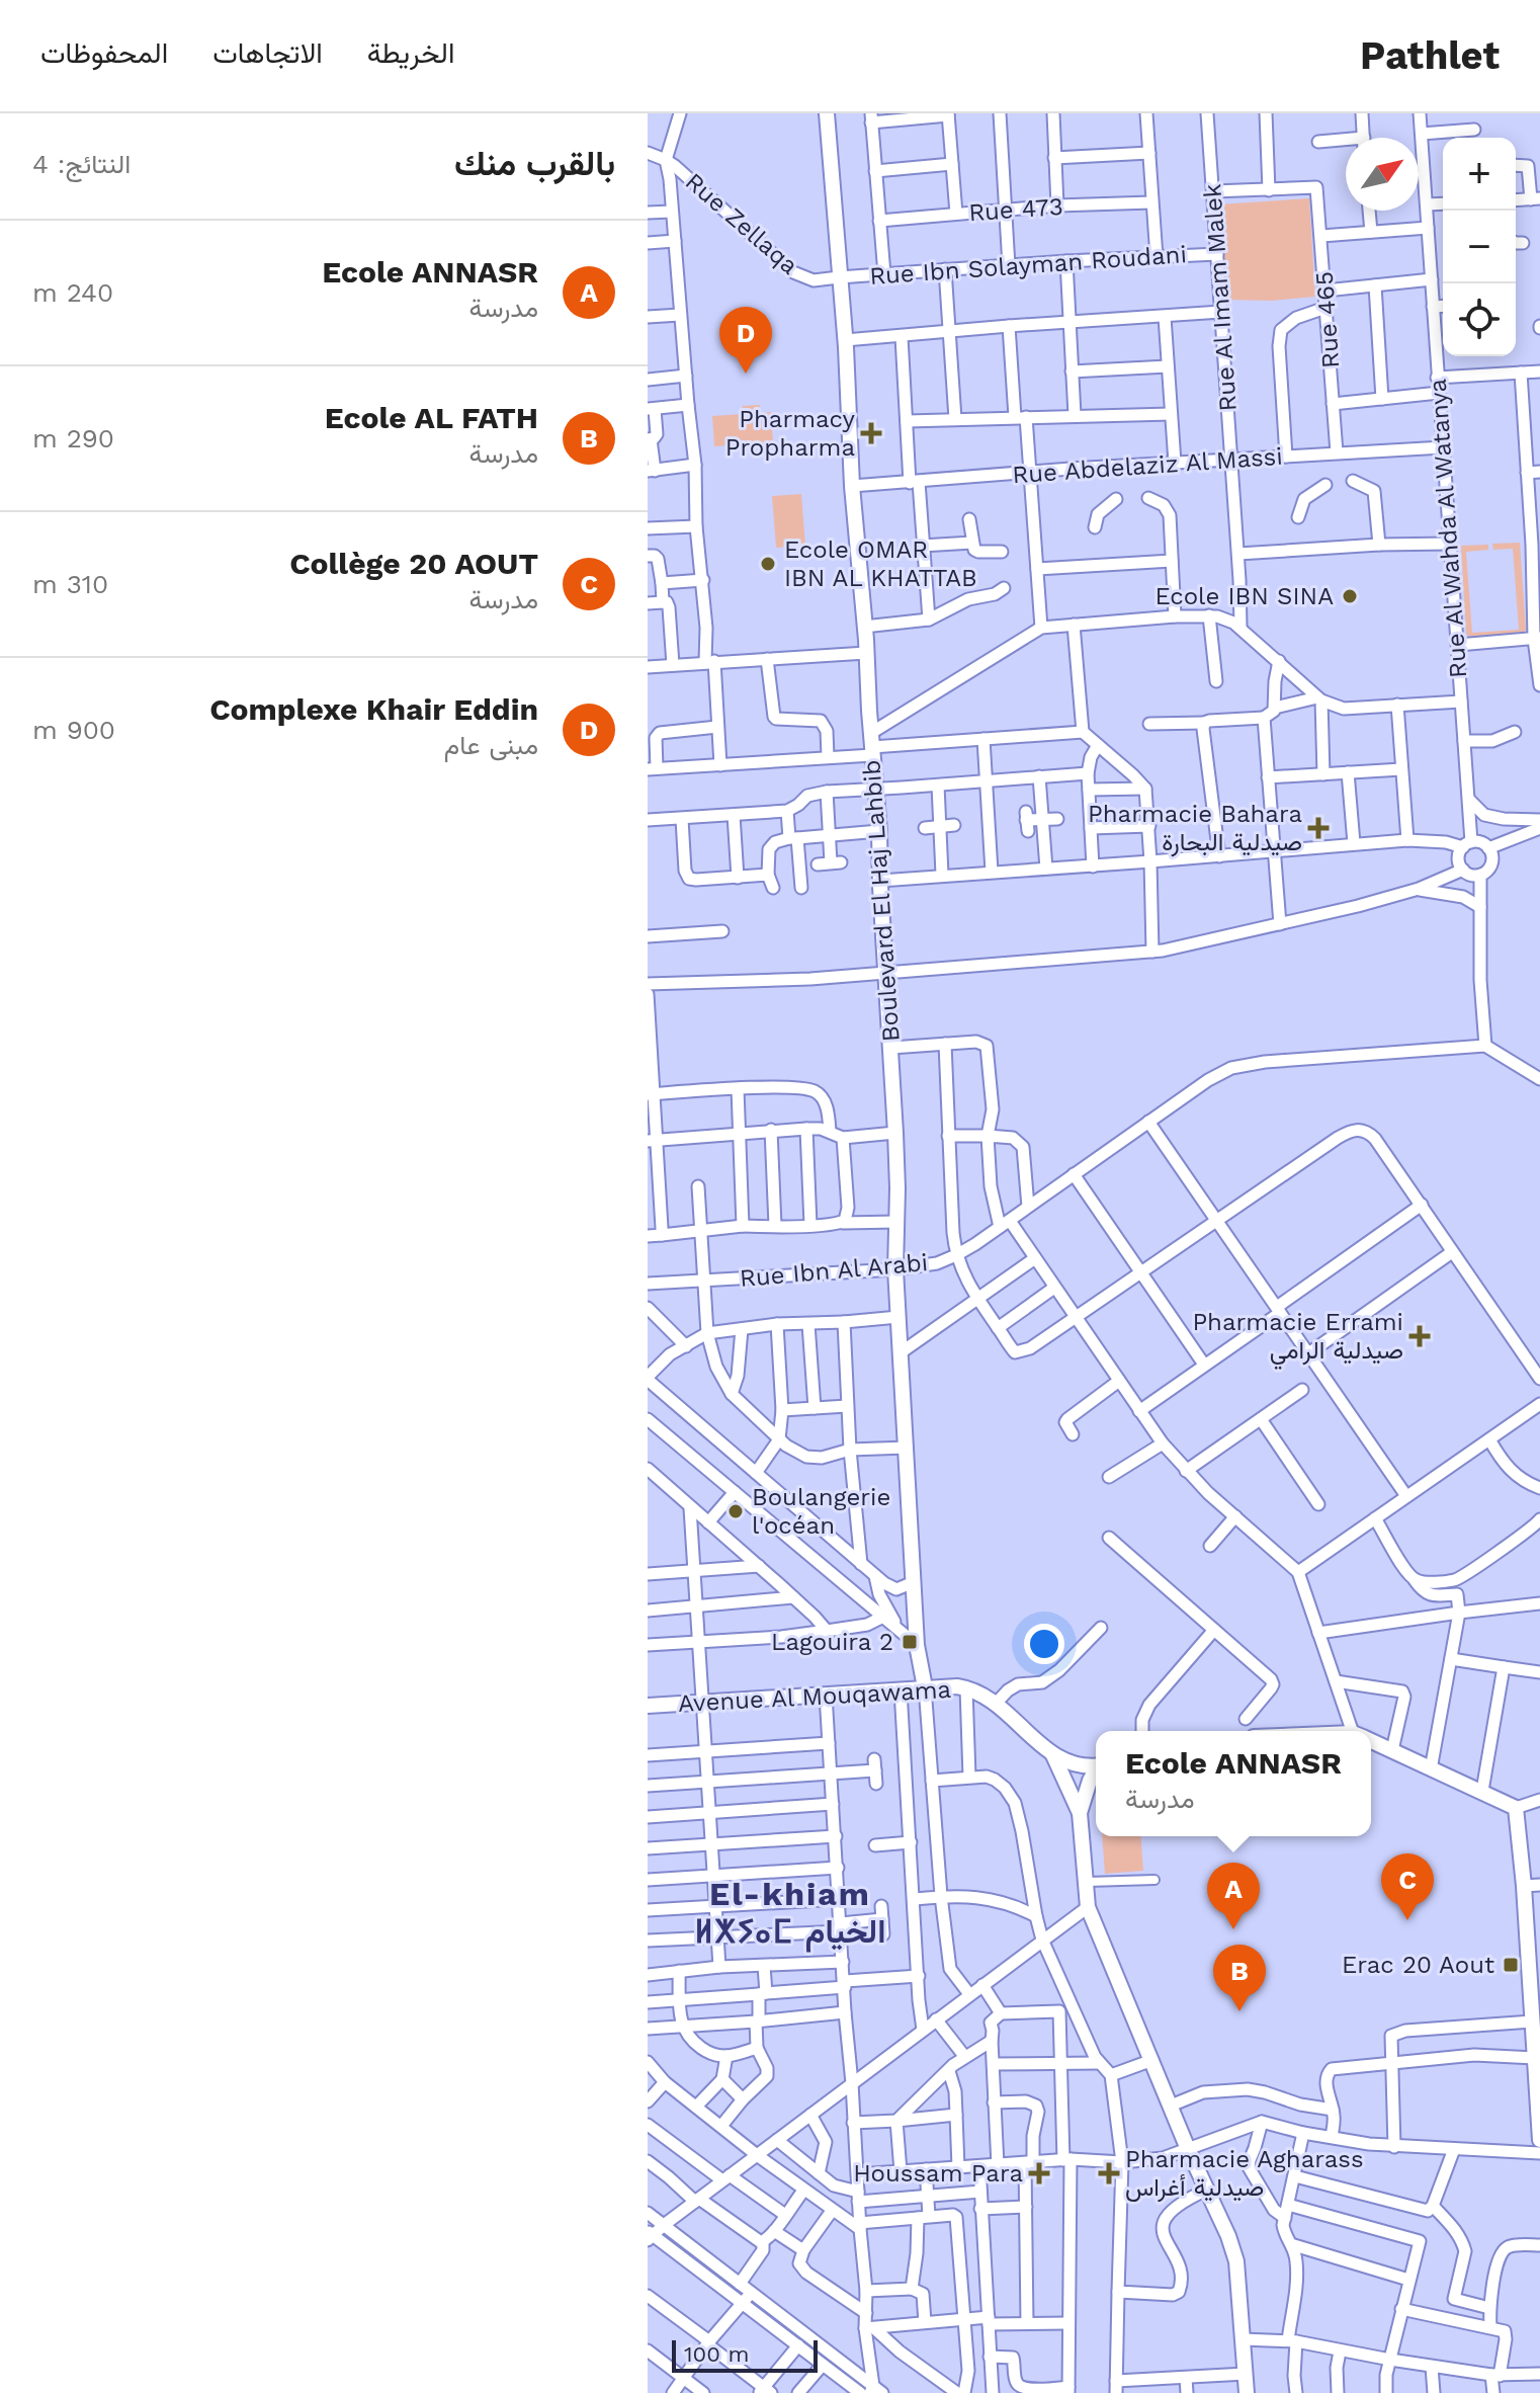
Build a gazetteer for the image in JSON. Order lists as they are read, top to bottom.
{
  "streets": {
    "street": [
      "Rue 473",
      "Rue Zellaqa",
      "Rue Ibn Solayman Roudani",
      "Rue Al Imam Malek",
      "Rue 465",
      "Rue Abdelaziz Al Massi",
      "Rue Al Wahda Al Watanya",
      "Boulevard El Haj Lahbib",
      "Rue Ibn Al Arabi",
      "Avenue Al Mouqawama"
    ]
  },
  "crossings": [
    ["Rue Zellaqa", "Rue Ibn Solayman Roudani"],
    ["Rue Zellaqa", "Boulevard El Haj Lahbib"],
    ["Rue Ibn Solayman Roudani", "Rue Al Imam Malek"],
    ["Rue Ibn Solayman Roudani", "Boulevard El Haj Lahbib"],
    ["Rue Al Imam Malek", "Rue Abdelaziz Al Massi"],
    ["Rue 465", "Rue Abdelaziz Al Massi"],
    ["Rue Abdelaziz Al Massi", "Rue Al Wahda Al Watanya"],
    ["Rue Abdelaziz Al Massi", "Boulevard El Haj Lahbib"],
    ["Boulevard El Haj Lahbib", "Rue Ibn Al Arabi"],
    ["Boulevard El Haj Lahbib", "Avenue Al Mouqawama"]
  ],
  "districts": ["El-khiam ⵍⵅⵢⴰⵎ الخيام"],
  "places": {
    "health": [
      "Pharmacy Propharma",
      "Pharmacie Bahara صيدلية البحارة",
      "Pharmacie Errami صيدلية الرامي",
      "Houssam Para",
      "Pharmacie Agharass صيدلية أغراس"
    ],
    "other": ["Ecole OMAR IBN AL KHATTAB", "Ecole IBN SINA", "Boulangerie l'océan"],
    "transit": ["Lagouira 2", "Erac 20 Aout"]
  },
  "scale_bar": "100 m",
  "north": "top right",
  "page": {
    "header": "Pathlet",
    "nav": ["الخريطة", "الاتجاهات", "المحفوظات"],
    "heading": ["بالقرب منك", "النتائج: 4"],
    "map_buttons": ["+", "−"],
    "list": [
      {
        "mark": "A",
        "name": "Ecole ANNASR",
        "note": "مدرسة",
        "value": "240 m"
      },
      {
        "mark": "B",
        "name": "Ecole AL FATH",
        "note": "مدرسة",
        "value": "290 m"
      },
      {
        "mark": "C",
        "name": "Collège 20 AOUT",
        "note": "مدرسة",
        "value": "310 m"
      },
      {
        "mark": "D",
        "name": "Complexe Khair Eddin",
        "note": "مبنى عام",
        "value": "900 m"
      }
    ],
    "pins": [
      "D",
      "C",
      "A",
      "B"
    ],
    "popup": ["Ecole ANNASR", "مدرسة"],
    "scale": "100 m"
  }
}
